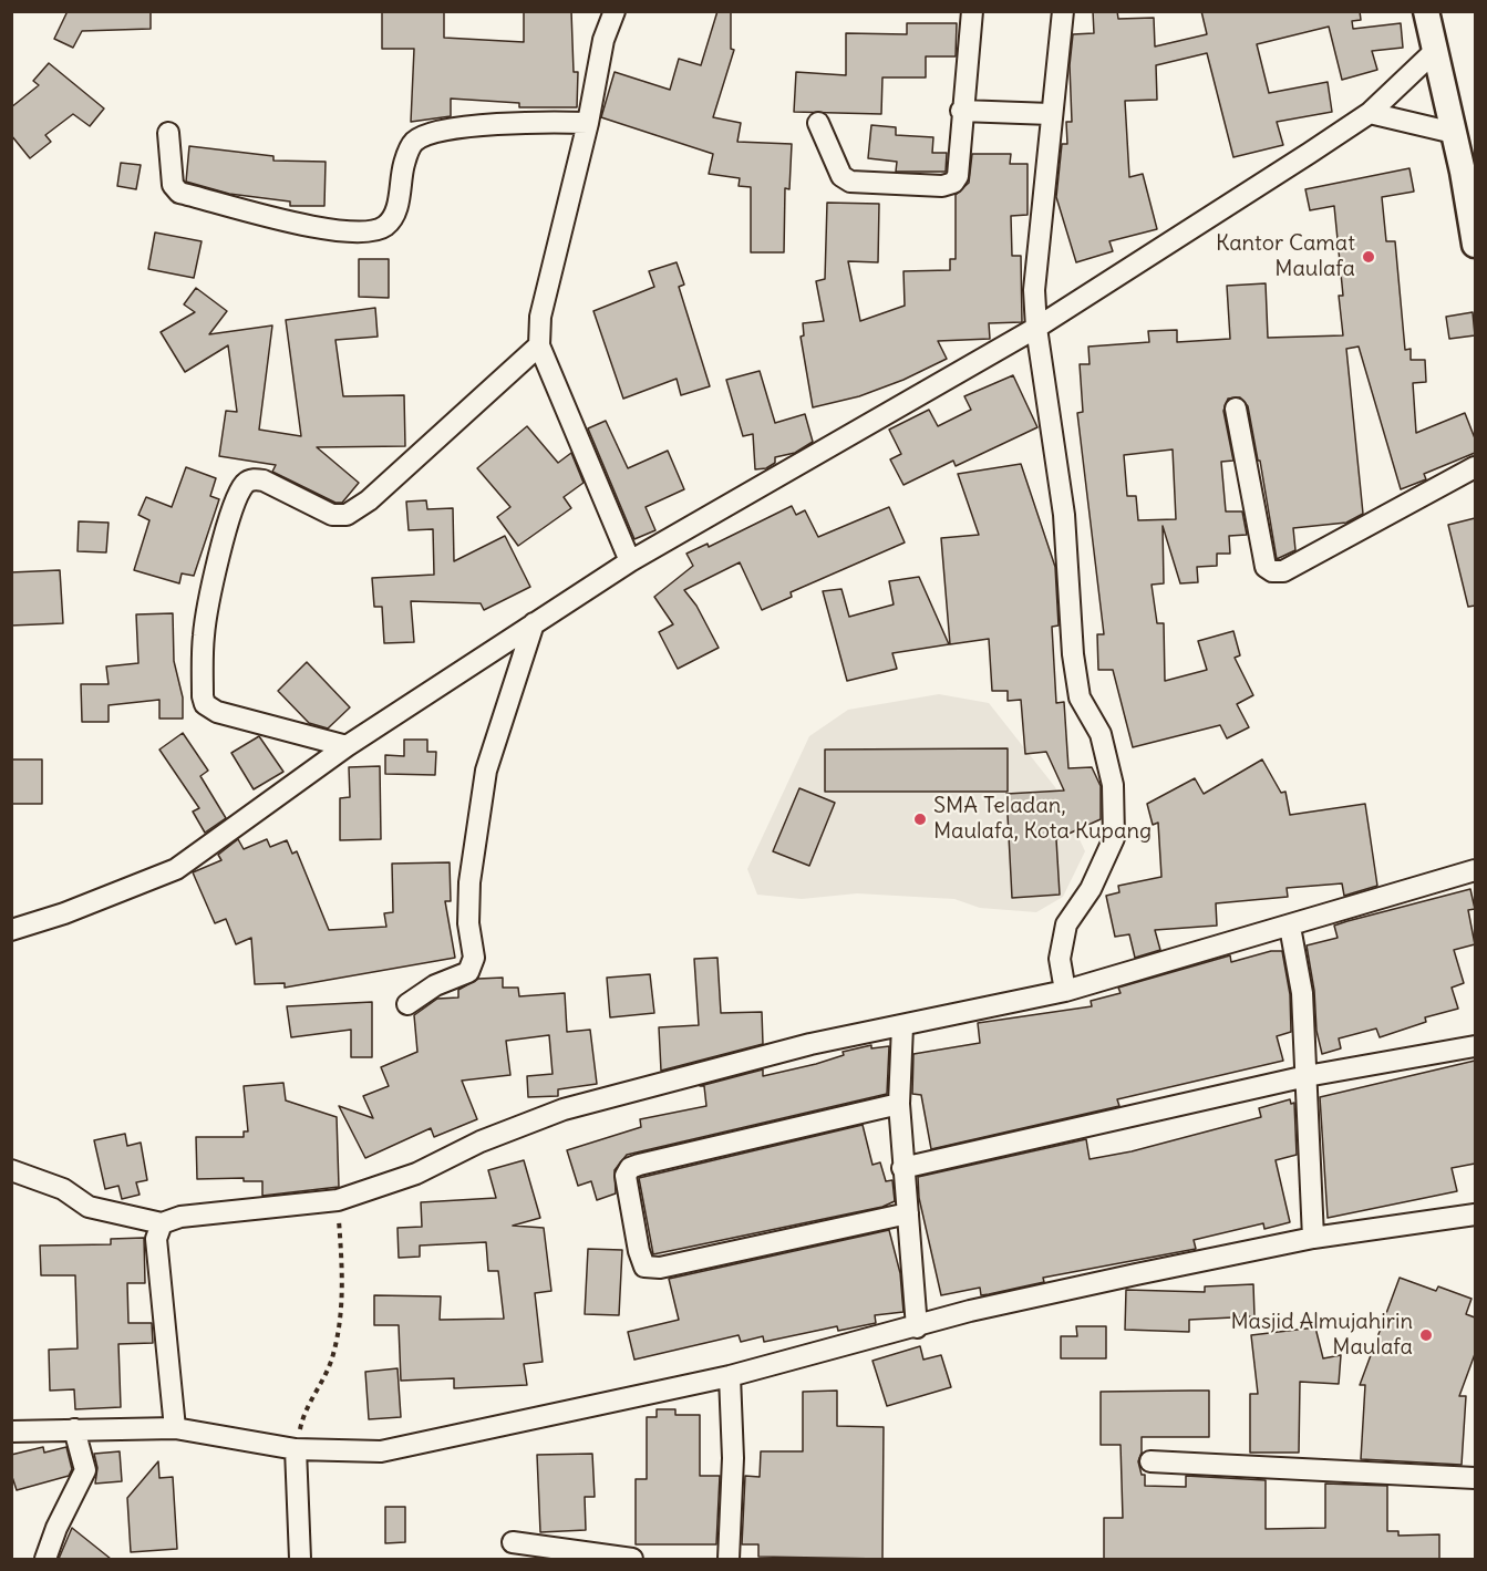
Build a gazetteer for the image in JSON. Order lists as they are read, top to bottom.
{
  "places": ["Kantor Camat Maulafa", "SMA Teladan, Maulafa, Kota Kupang", "Masjid Almujahirin Maulafa"]
}
